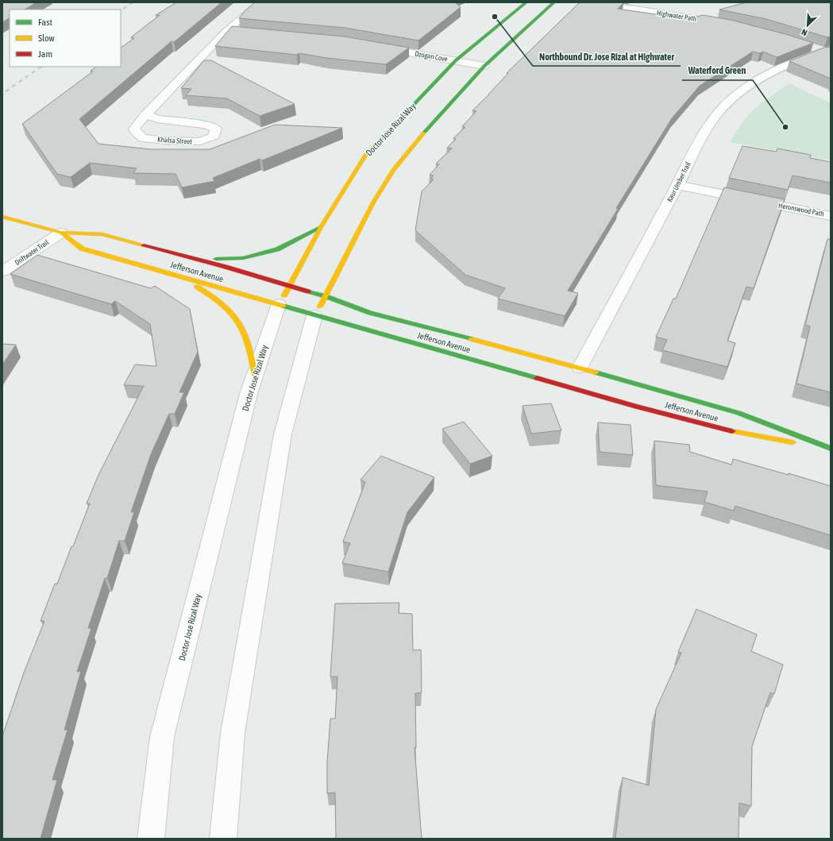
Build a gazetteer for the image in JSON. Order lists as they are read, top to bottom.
{
  "streets": {
    "street": [
      "Highwater Path",
      "Dzogan Cove",
      "Doctor Jose Rizal Way",
      "Khalsa Street",
      "Kaur Umber Trail",
      "Heronswood Path",
      "Driftwater Trail",
      "Jefferson Avenue"
    ]
  },
  "crossings": [
    ["Dzogan Cove", "Doctor Jose Rizal Way"],
    ["Doctor Jose Rizal Way", "Jefferson Avenue"],
    ["Kaur Umber Trail", "Heronswood Path"],
    ["Kaur Umber Trail", "Jefferson Avenue"],
    ["Driftwater Trail", "Jefferson Avenue"]
  ],
  "places": ["Northbound Dr. Jose Rizal at Highwater", "Waterford Green"],
  "legend": ["Fast", "Slow", "Jam"],
  "north": "bottom left"
}
